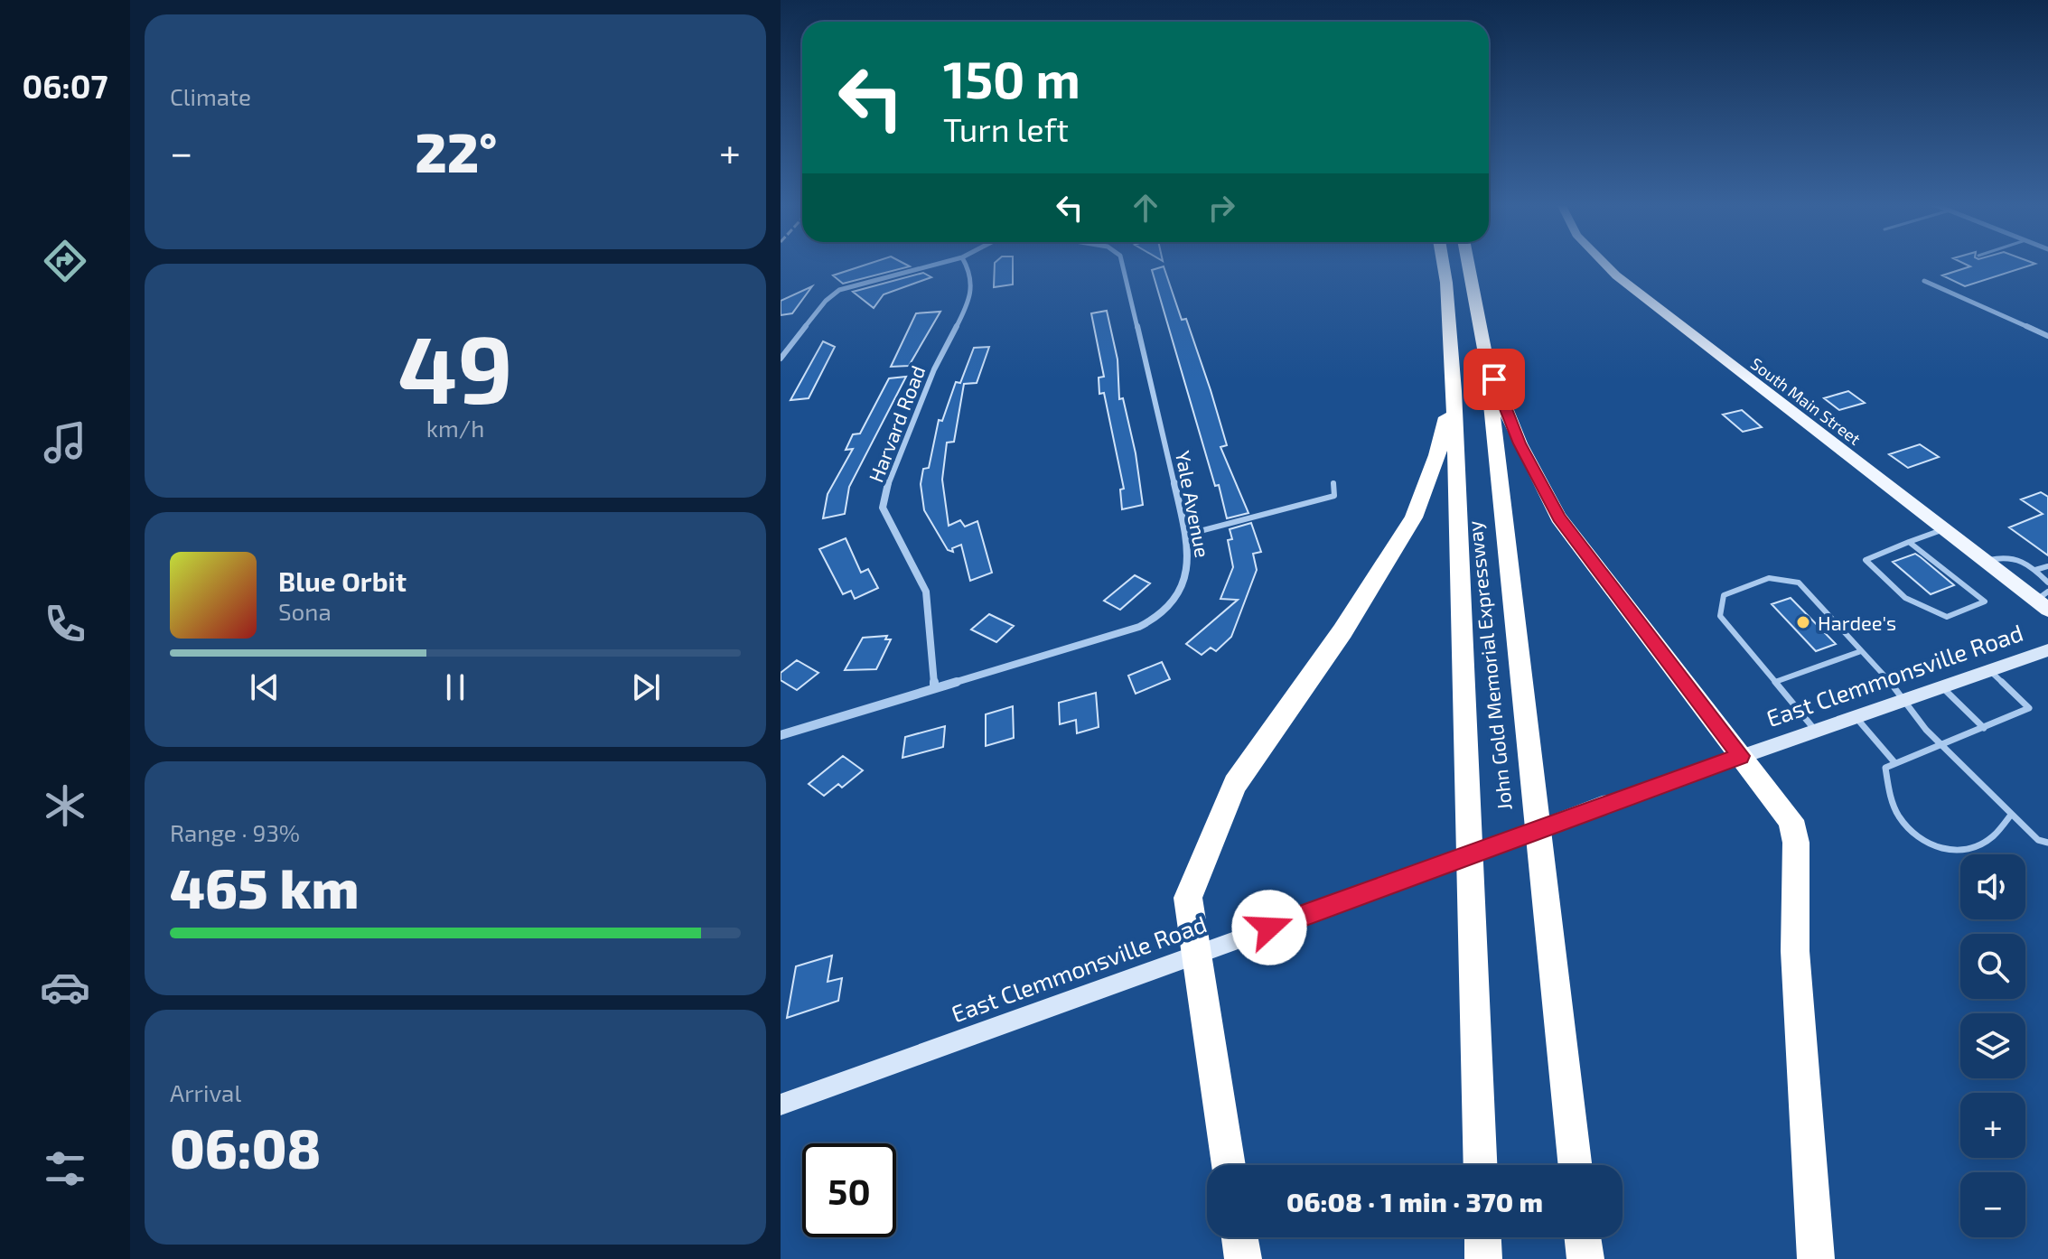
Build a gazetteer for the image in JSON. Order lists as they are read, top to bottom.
{
  "streets": {
    "highway": ["John Gold Memorial Expressway"],
    "main road": ["South Main Street", "East Clemmonsville Road"],
    "street": ["Harvard Road", "Yale Avenue"]
  },
  "crossings": [
    ["Harvard Road", "Yale Avenue"]
  ],
  "places": ["Hardee's"],
  "page": {
    "tabs": "06:07",
    "tile": [
      "Climate",
      ["49", "km/h"],
      ["Range · 93%", "465 km"],
      ["Arrival", "06:08"]
    ],
    "turn": ["150 m", "Turn left"],
    "heat": ["−", "22°", "+"],
    "song": ["Blue Orbit", "Sona"],
    "map_buttons": ["+", "−"],
    "limit": "50",
    "trip": "06:08 · 1 min · 370 m"
  }
}
